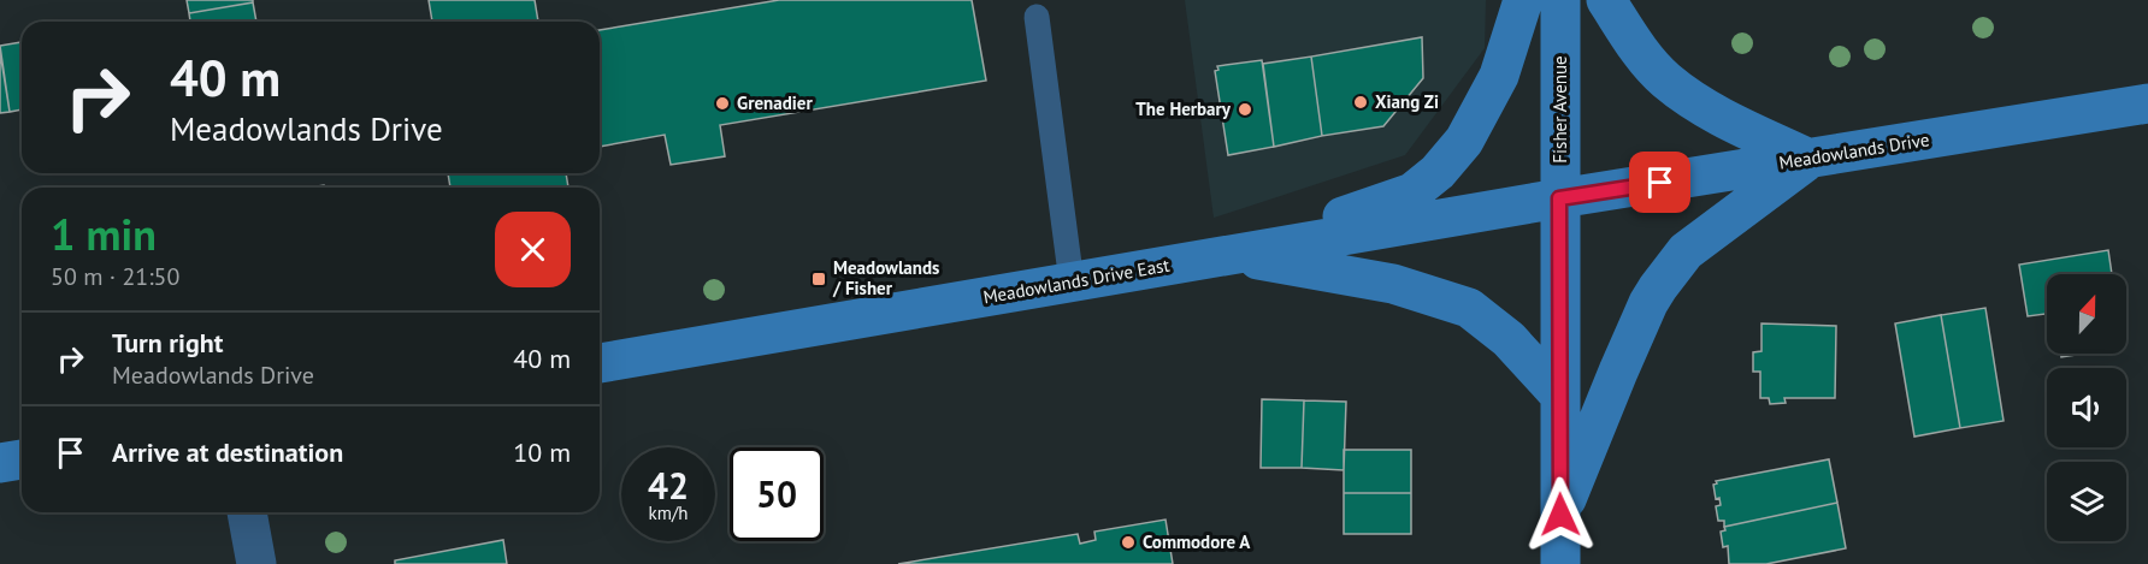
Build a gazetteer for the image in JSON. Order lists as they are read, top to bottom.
{
  "streets": {
    "main road": ["Fisher Avenue", "Meadowlands Drive", "Meadowlands Drive East"]
  },
  "crossings": [
    ["Fisher Avenue", "Meadowlands Drive"],
    ["Fisher Avenue", "Meadowlands Drive East"],
    ["Meadowlands Drive", "Meadowlands Drive East"]
  ],
  "places": {
    "other": [
      "Xiang Zi",
      "Grenadier",
      "The Herbary",
      "Commodore A"
    ],
    "transit": ["Meadowlands / Fisher"]
  },
  "north": "top",
  "page": {
    "turn": ["40 m", "Meadowlands Drive"],
    "heading": ["1 min", "50 m · 21:50"],
    "list": [
      {
        "name": "Turn right",
        "note": "Meadowlands Drive",
        "value": "40 m"
      },
      {
        "name": "Arrive at destination",
        "value": "10 m"
      }
    ],
    "speed": "42 km/h",
    "limit": "50"
  }
}
